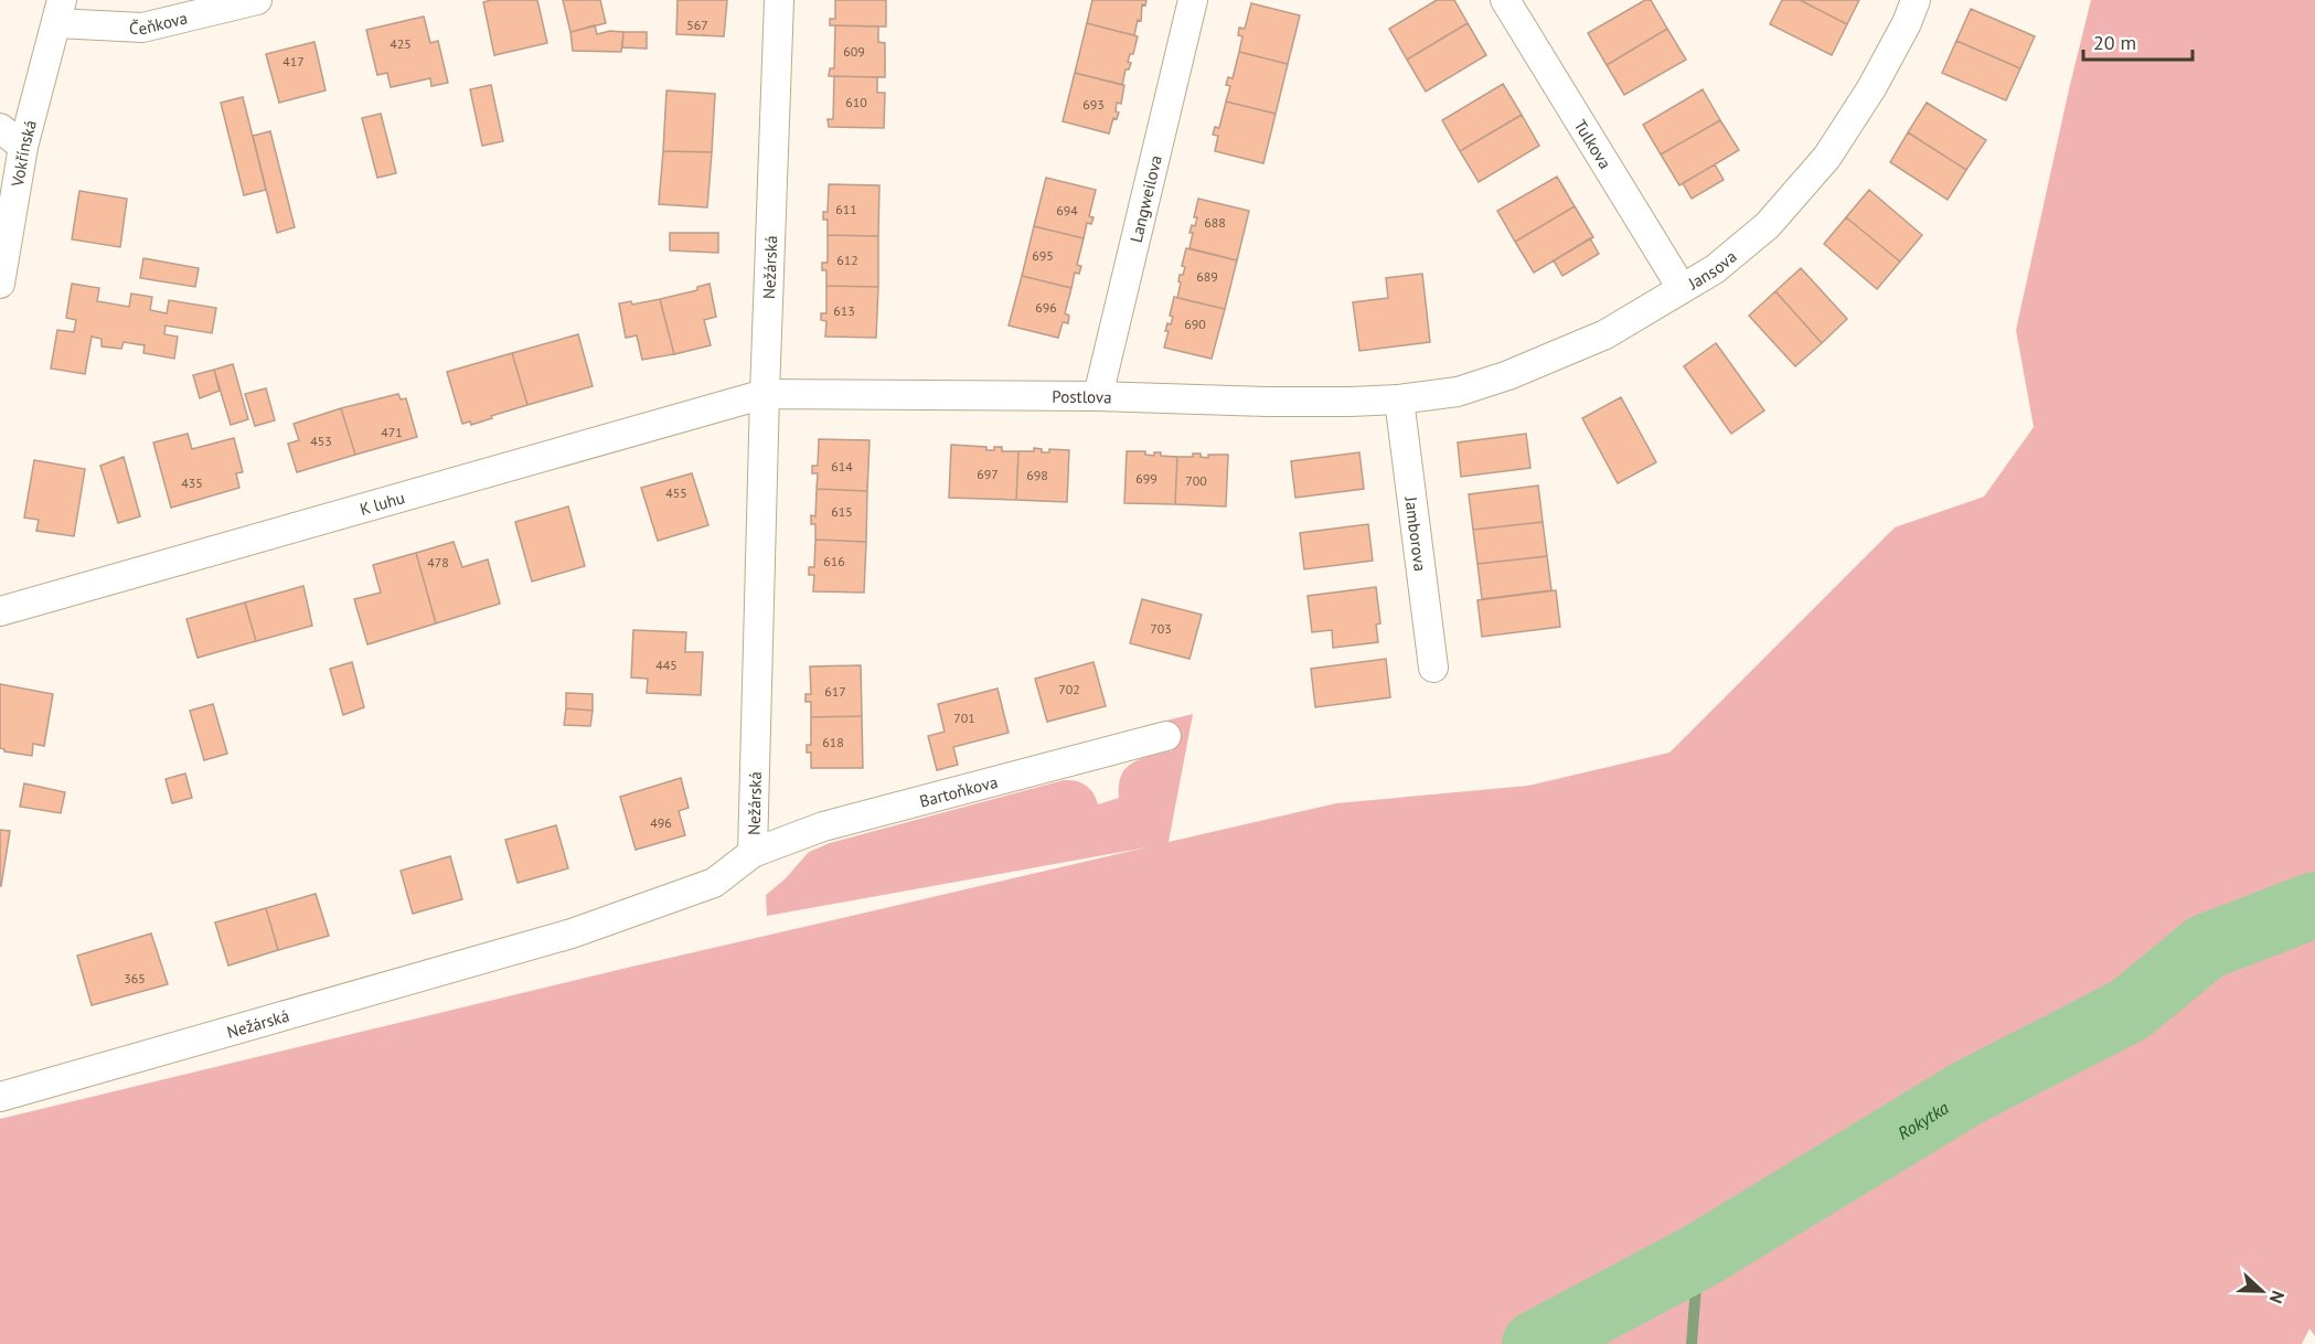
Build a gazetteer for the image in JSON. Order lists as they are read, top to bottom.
{
  "streets": {
    "street": [
      "Čeňkova",
      "Tulkova",
      "Vokřínská",
      "Langweilova",
      "Nežárská",
      "Jansova",
      "Postlova",
      "K luhu",
      "Jamborova",
      "Bartoňkova"
    ]
  },
  "crossings": [
    ["Čeňkova", "Vokřínská"],
    ["Tulkova", "Jansova"],
    ["Langweilova", "Postlova"],
    ["Nežárská", "Postlova"],
    ["Nežárská", "K luhu"],
    ["Nežárská", "Bartoňkova"],
    ["Jansova", "Postlova"],
    ["Jansova", "Jamborova"],
    ["Postlova", "K luhu"],
    ["Postlova", "Jamborova"]
  ],
  "water": ["Rokytka"],
  "house_numbers": [
    "567",
    "425",
    "609",
    "417",
    "610",
    "693",
    "611",
    "694",
    "688",
    "695",
    "612",
    "689",
    "696",
    "613",
    "690",
    "471",
    "453",
    "614",
    "697",
    "698",
    "699",
    "700",
    "435",
    "455",
    "615",
    "616",
    "478",
    "703",
    "445",
    "702",
    "617",
    "701",
    "618",
    "496",
    "365"
  ],
  "scale_bar": "20 m",
  "north": "right"
}
